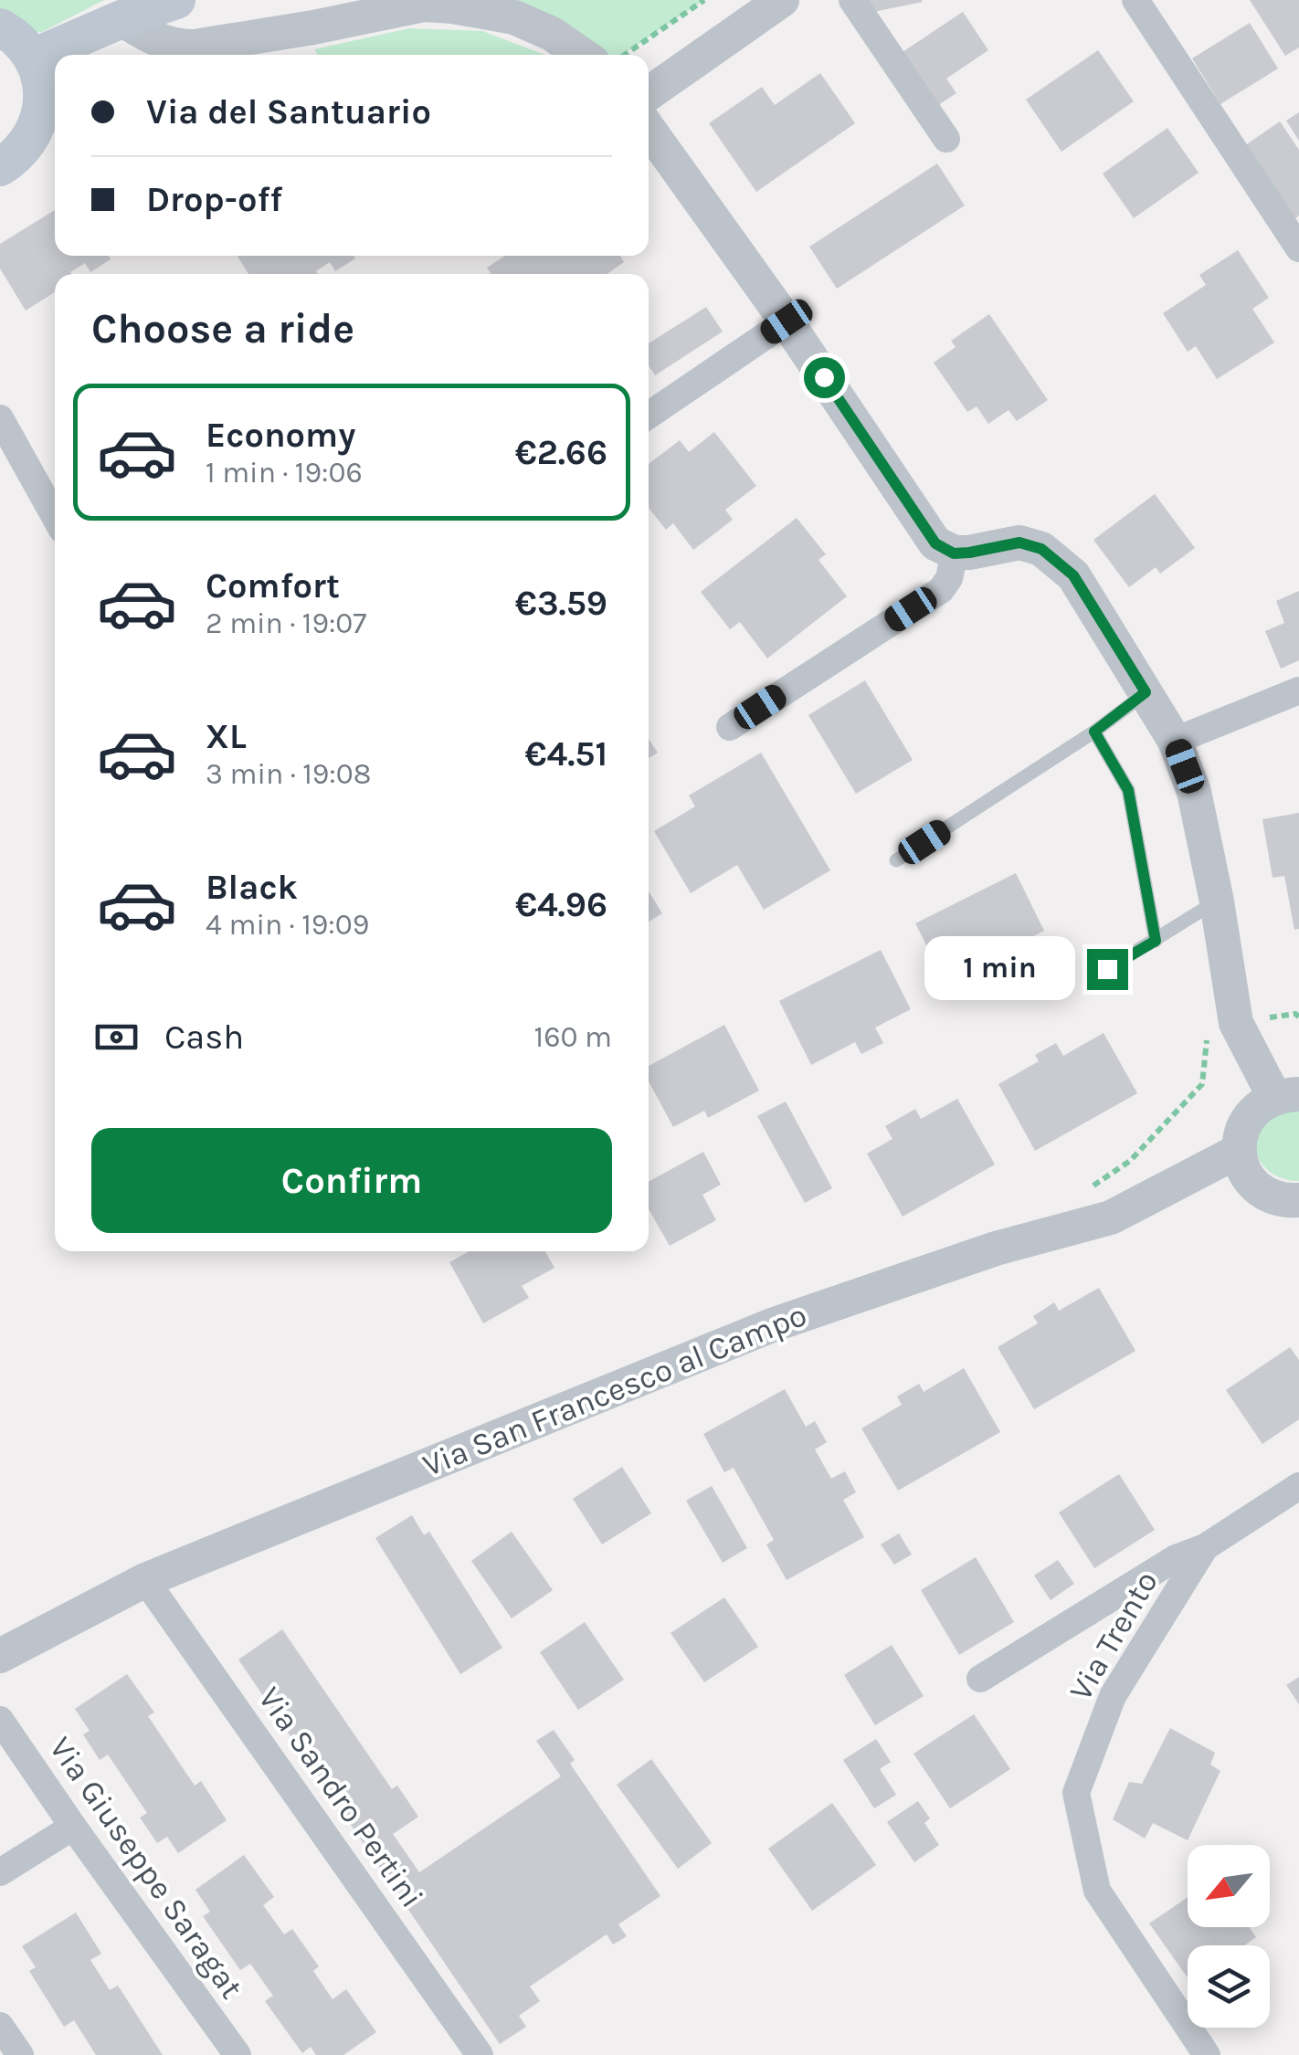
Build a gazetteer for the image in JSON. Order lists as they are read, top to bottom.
{
  "streets": {
    "street": [
      "Via San Francesco al Campo",
      "Via Trento",
      "Via Sandro Pertini",
      "Via Giuseppe Saragat"
    ]
  },
  "crossings": [
    ["Via San Francesco al Campo", "Via Sandro Pertini"]
  ],
  "north": "bottom left",
  "page": {
    "banner": ["Via del Santuario", "Drop-off"],
    "heading": "Choose a ride",
    "list": [
      {
        "name": "Economy",
        "note": "1 min · 19:06",
        "value": "€2.66"
      },
      {
        "name": "Comfort",
        "note": "2 min · 19:07",
        "value": "€3.59"
      },
      {
        "name": "XL",
        "note": "3 min · 19:08",
        "value": "€4.51"
      },
      {
        "name": "Black",
        "note": "4 min · 19:09",
        "value": "€4.96"
      }
    ],
    "bubble": "1 min",
    "pay": ["Cash", "160 m"],
    "buttons": "Confirm"
  }
}
